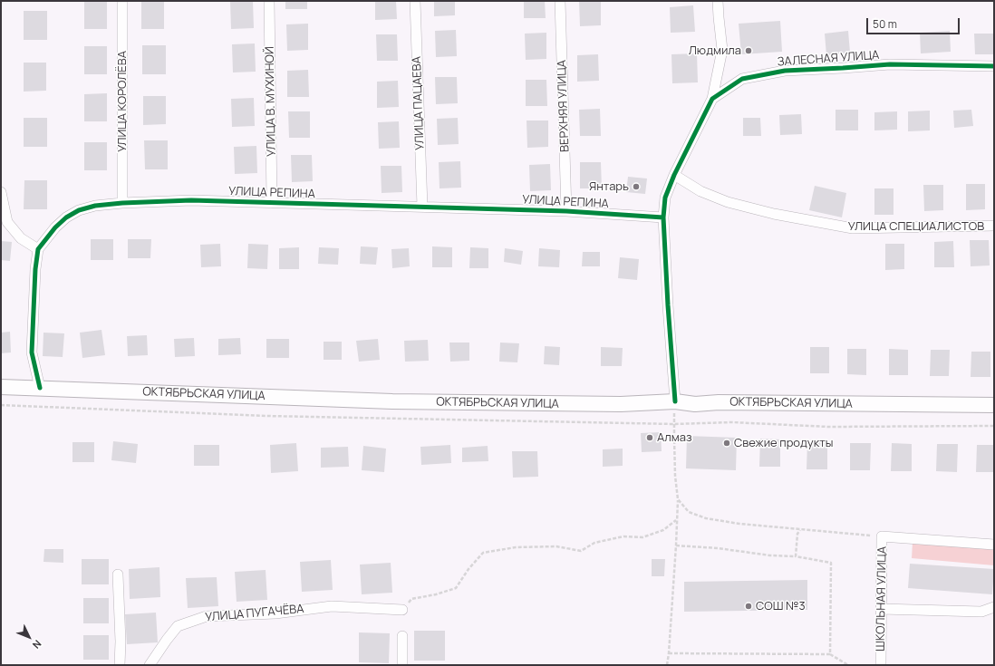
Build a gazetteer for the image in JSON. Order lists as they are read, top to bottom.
{
  "streets": {
    "main road": ["ОКТЯБРЬСКАЯ УЛИЦА"],
    "street": [
      "ЗАЛЕСНАЯ УЛИЦА",
      "УЛИЦА КОРОЛЁВА",
      "УЛИЦА В. МУХИНОЙ",
      "УЛИЦА ПАЦАЕВА",
      "ВЕРХНЯЯ УЛИЦА",
      "УЛИЦА РЕПИНА",
      "УЛИЦА СПЕЦИАЛИСТОВ",
      "ШКОЛЬНАЯ УЛИЦА",
      "УЛИЦА ПУГАЧЁВА"
    ]
  },
  "crossings": [
    ["УЛИЦА КОРОЛЁВА", "УЛИЦА РЕПИНА"],
    ["УЛИЦА В. МУХИНОЙ", "УЛИЦА РЕПИНА"],
    ["УЛИЦА ПАЦАЕВА", "УЛИЦА РЕПИНА"],
    ["ВЕРХНЯЯ УЛИЦА", "УЛИЦА РЕПИНА"]
  ],
  "places": [
    "Людмила",
    "Янтарь",
    "Алмаз",
    "Свежие продукты",
    "СОШ №3"
  ],
  "scale_bar": "50 m",
  "north": "bottom right"
}
